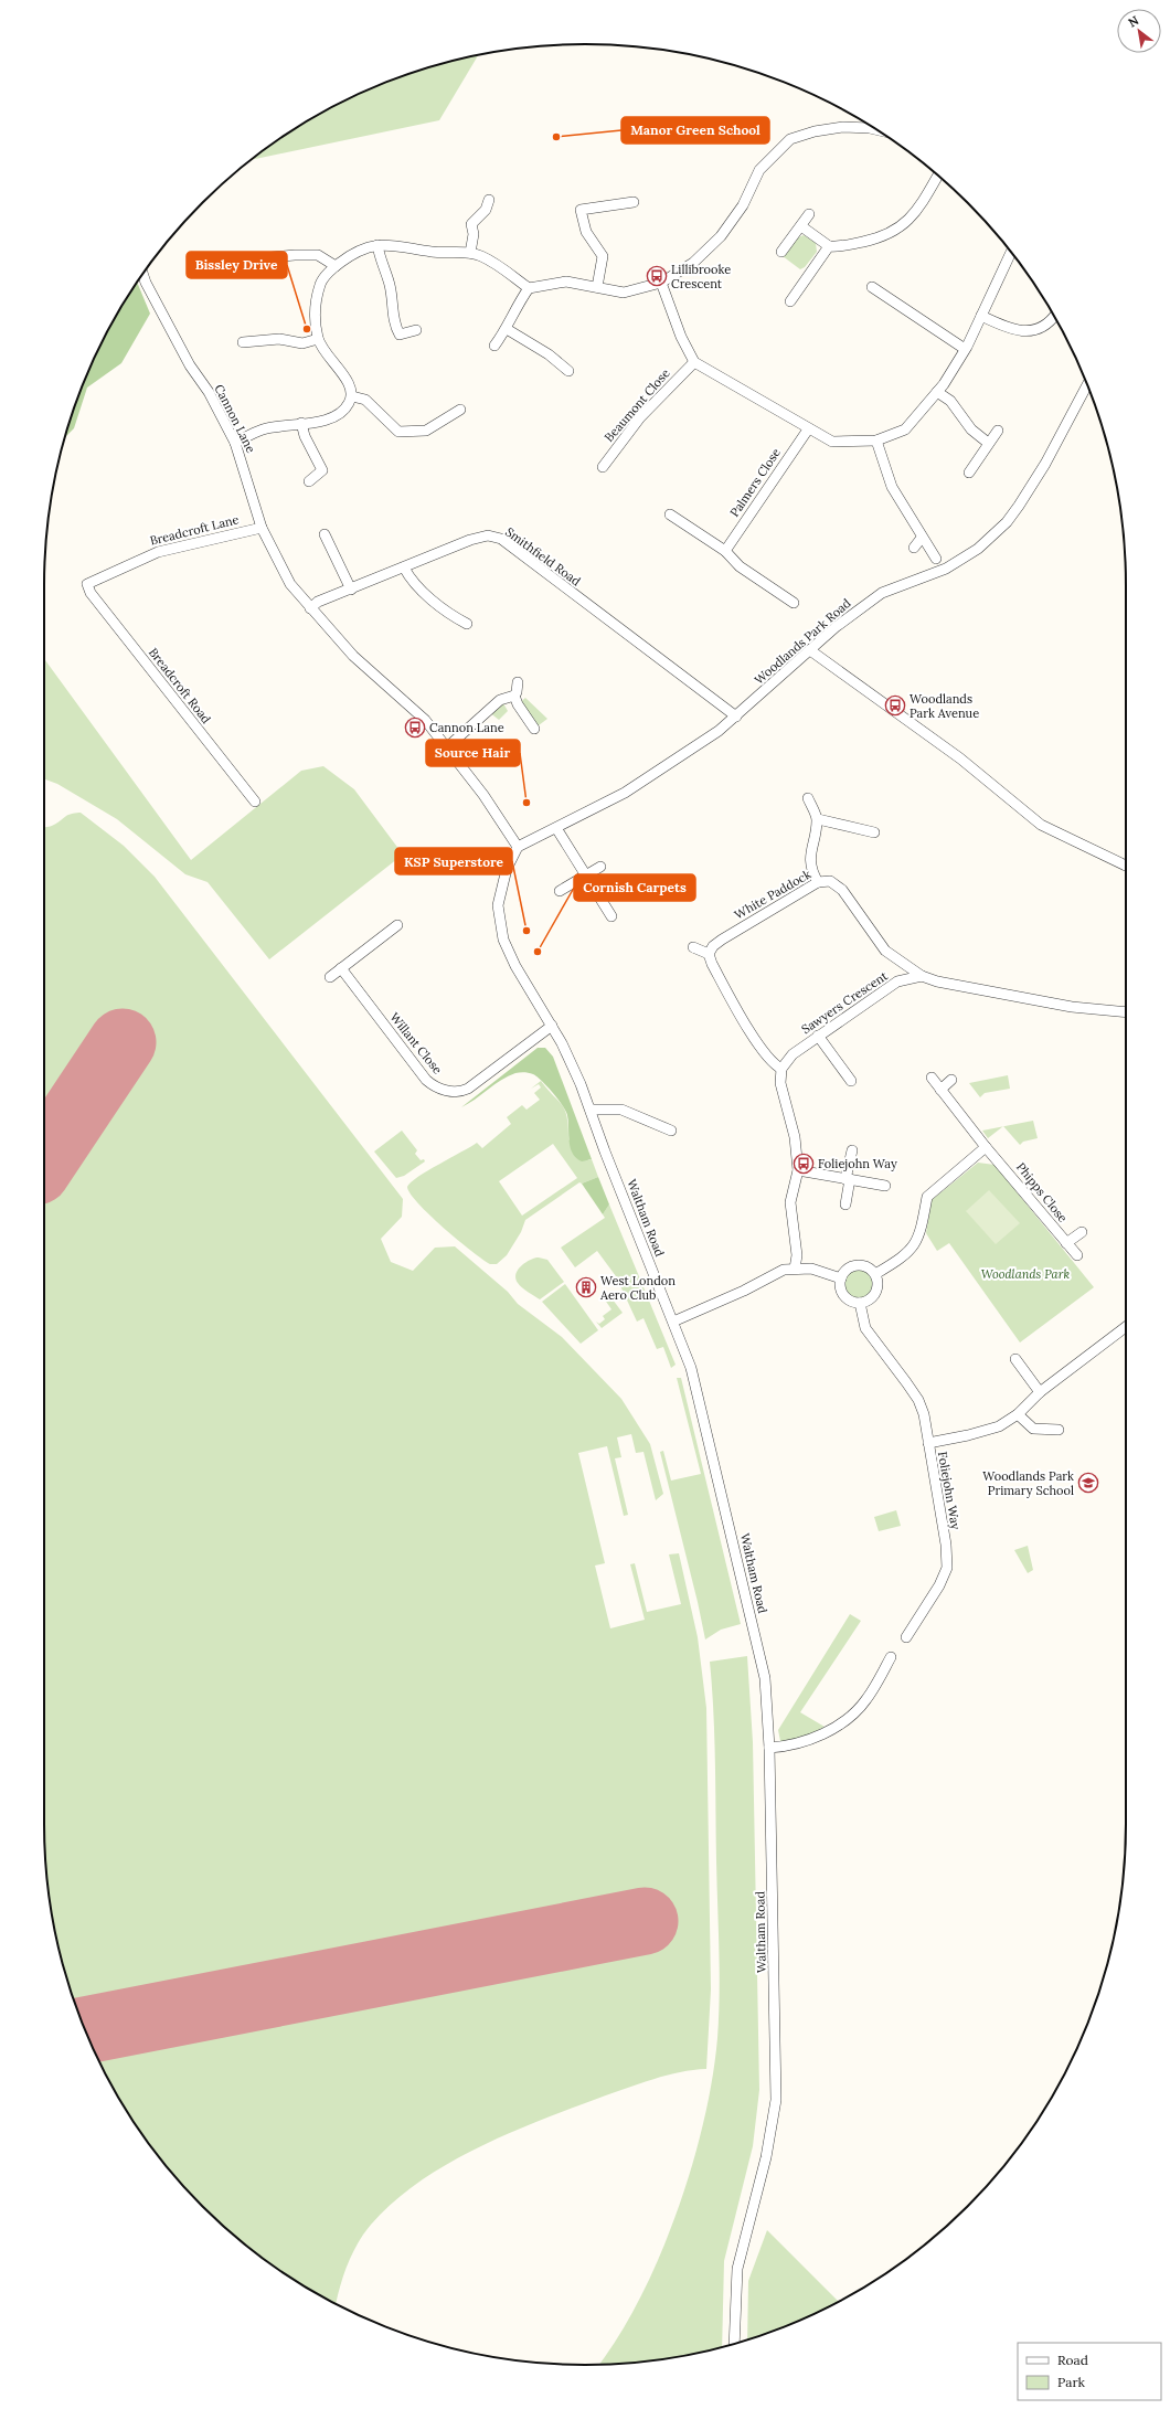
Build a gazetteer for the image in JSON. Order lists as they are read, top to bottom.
{
  "streets": {
    "street": [
      "Beaumont Close",
      "Cannon Lane",
      "Palmers Close",
      "Breadcroft Lane",
      "Smithfield Road",
      "Woodlands Park Road",
      "Breadcroft Road",
      "White Paddock",
      "Sawyers Crescent",
      "Willant Close",
      "Phipps Close",
      "Waltham Road",
      "Foliejohn Way"
    ]
  },
  "crossings": [
    ["Cannon Lane", "Breadcroft Lane"],
    ["Cannon Lane", "Smithfield Road"],
    ["Cannon Lane", "Woodlands Park Road"],
    ["Cannon Lane", "Waltham Road"],
    ["Breadcroft Lane", "Breadcroft Road"],
    ["Smithfield Road", "Woodlands Park Road"],
    ["Woodlands Park Road", "Waltham Road"],
    ["White Paddock", "Sawyers Crescent"],
    ["Willant Close", "Waltham Road"]
  ],
  "parks": ["Woodlands Park"],
  "places": {
    "other": [
      "Manor Green School",
      "Bissley Drive",
      "Source Hair",
      "KSP Superstore",
      "Cornish Carpets"
    ],
    "bus stop": [
      "Lillibrooke Crescent",
      "Woodlands Park Avenue",
      "Cannon Lane",
      "Foliejohn Way"
    ],
    "building": ["West London Aero Club"],
    "school or university": ["Woodlands Park Primary School"]
  },
  "legend": ["Road", "Park"],
  "north": "top left"
}
